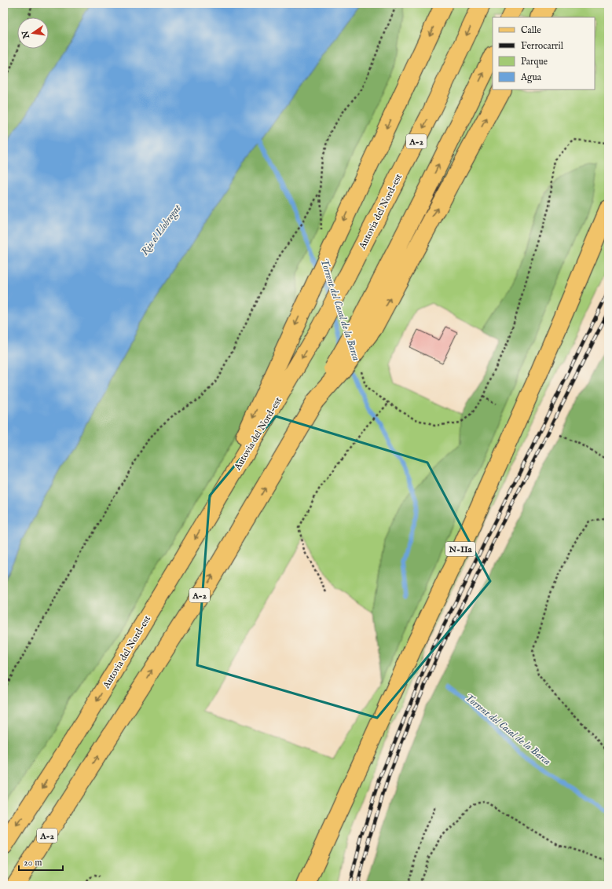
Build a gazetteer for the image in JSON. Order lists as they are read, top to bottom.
{
  "streets": {
    "main road": ["A-2", "Autovia del Nord-est", "N-IIa"]
  },
  "water": ["Riu el Llobregat", "Torrent del Casal de la Barca"],
  "legend": [
    "Calle",
    "Ferrocarril",
    "Parque",
    "Agua"
  ],
  "scale_bar": "20 m",
  "north": "left"
}
